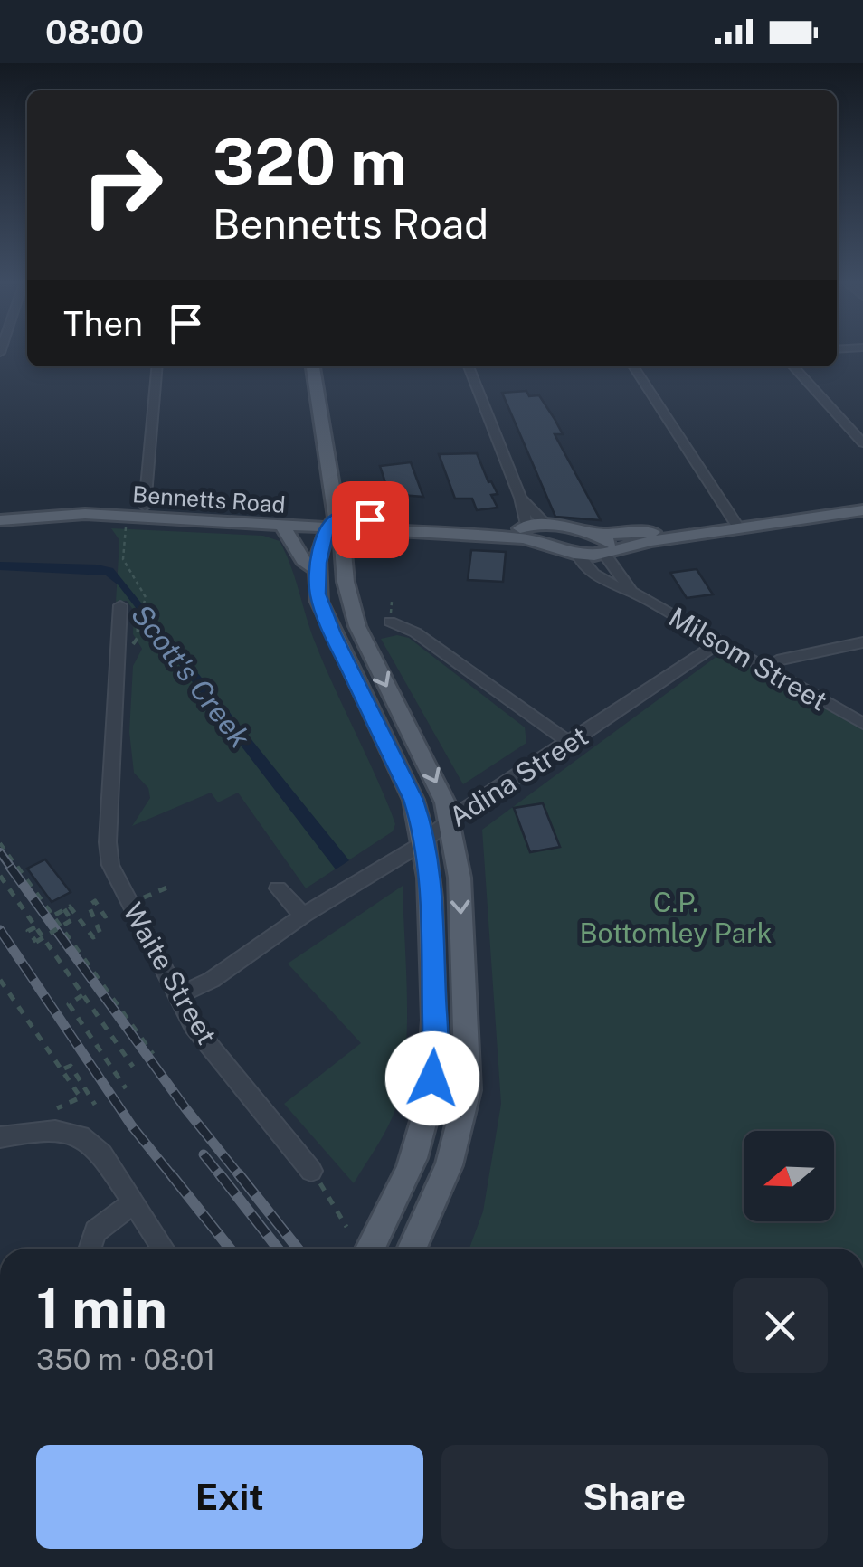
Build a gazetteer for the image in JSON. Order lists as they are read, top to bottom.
{
  "streets": {
    "main road": ["Bennetts Road"],
    "street": ["Milsom Street", "Adina Street", "Waite Street"]
  },
  "crossings": [
    ["Milsom Street", "Adina Street"],
    ["Adina Street", "Waite Street"]
  ],
  "water": ["Scott's Creek"],
  "parks": ["C.P. Bottomley Park"],
  "north": "left",
  "page": {
    "status": "08:00",
    "turn": ["320 m", "Bennetts Road"],
    "then": "Then",
    "heading": ["1 min", "350 m · 08:01"],
    "buttons": ["Exit", "Share"]
  }
}
